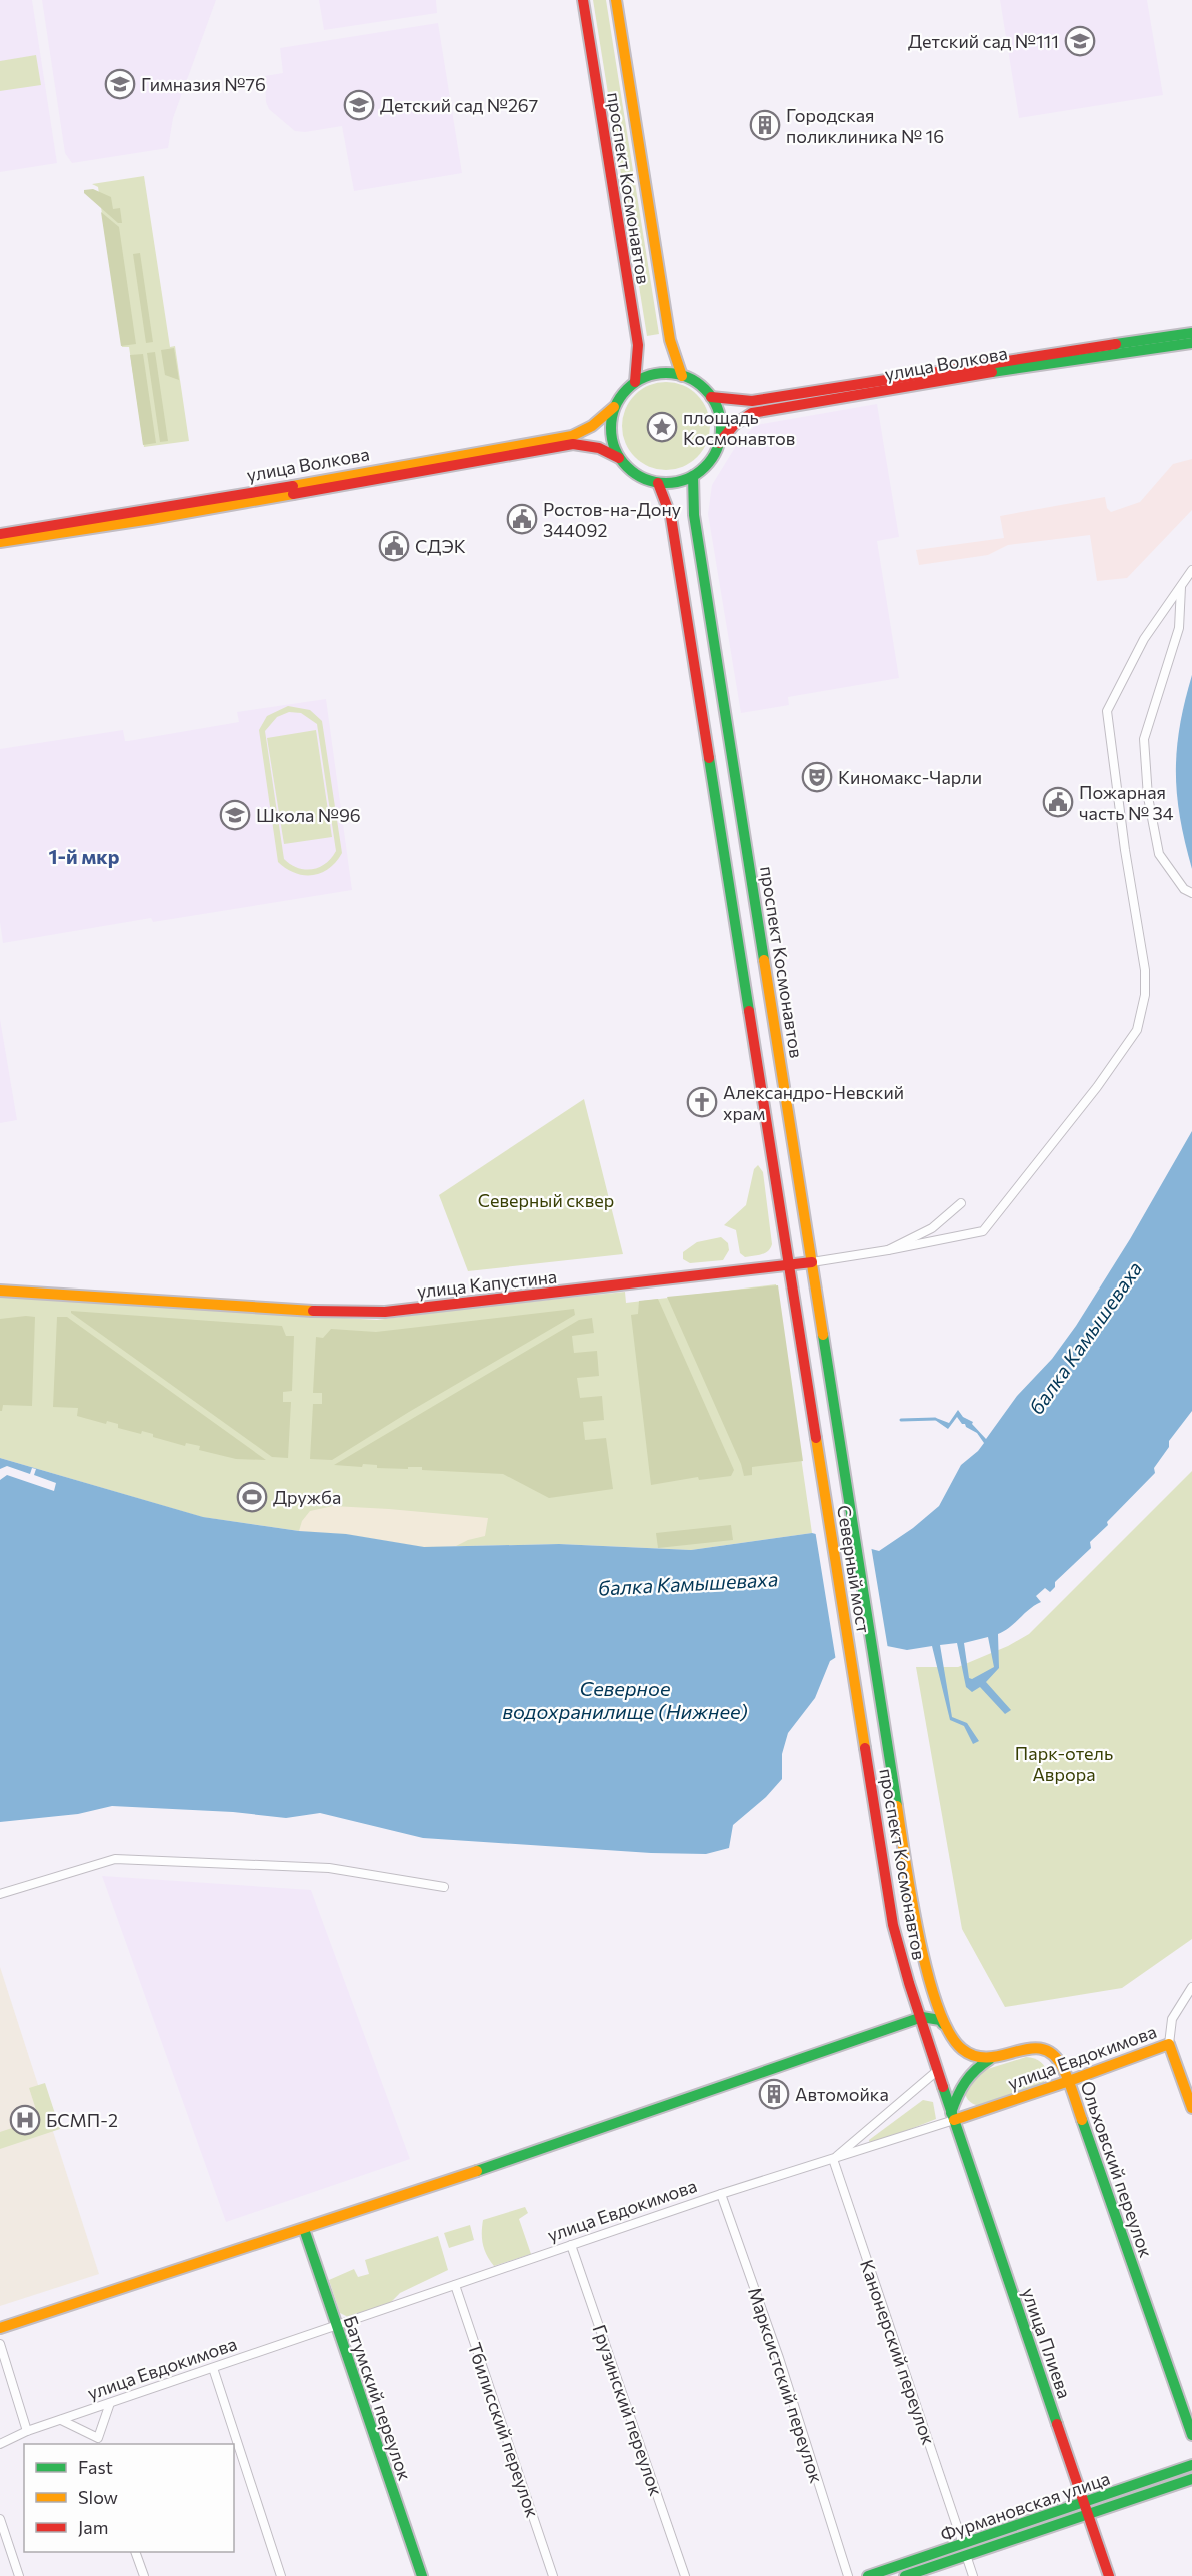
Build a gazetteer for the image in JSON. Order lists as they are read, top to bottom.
{
  "streets": {
    "main road": [
      "проспект Космонавтов",
      "улица Волкова",
      "улица Капустина",
      "Северный мост",
      "улица Евдокимова",
      "Ольховский переулок",
      "улица Плиева",
      "Батумский переулок",
      "Фурмановская улица"
    ],
    "street": [
      "Канонерский переулок",
      "Марксистский переулок",
      "Грузинский переулок",
      "Тбилисский переулок"
    ]
  },
  "crossings": [
    ["проспект Космонавтов", "улица Волкова"],
    ["проспект Космонавтов", "улица Капустина"],
    ["проспект Космонавтов", "Северный мост"],
    ["проспект Космонавтов", "улица Евдокимова"],
    ["проспект Космонавтов", "улица Плиева"],
    ["улица Капустина", "Северный мост"],
    ["улица Евдокимова", "Ольховский переулок"],
    ["улица Евдокимова", "улица Плиева"],
    ["улица Евдокимова", "Канонерский переулок"],
    ["улица Евдокимова", "Марксистский переулок"],
    ["улица Евдокимова", "Батумский переулок"],
    ["улица Евдокимова", "Грузинский переулок"],
    ["улица Евдокимова", "Тбилисский переулок"],
    ["улица Плиева", "Фурмановская улица"],
    ["Канонерский переулок", "Фурмановская улица"]
  ],
  "districts": ["1-й мкр"],
  "water": ["балка Камышеваха", "Северное водохранилище (Нижнее)"],
  "parks": ["Северный сквер", "Парк-отель Аврора"],
  "places": {
    "school or university": [
      "Детский сад №111",
      "Гимназия №76",
      "Детский сад №267",
      "Школа №96"
    ],
    "building": ["Городская поликлиника № 16", "Автомойка"],
    "place": ["площадь Космонавтов"],
    "public building": ["Ростов-на-Дону 344092", "СДЭК", "Пожарная часть № 34"],
    "theatre": ["Киномакс-Чарли"],
    "church": ["Александро-Невский храм"],
    "sports": ["Дружба"],
    "hospital": ["БСМП-2"]
  },
  "legend": ["Fast", "Slow", "Jam"]
}
